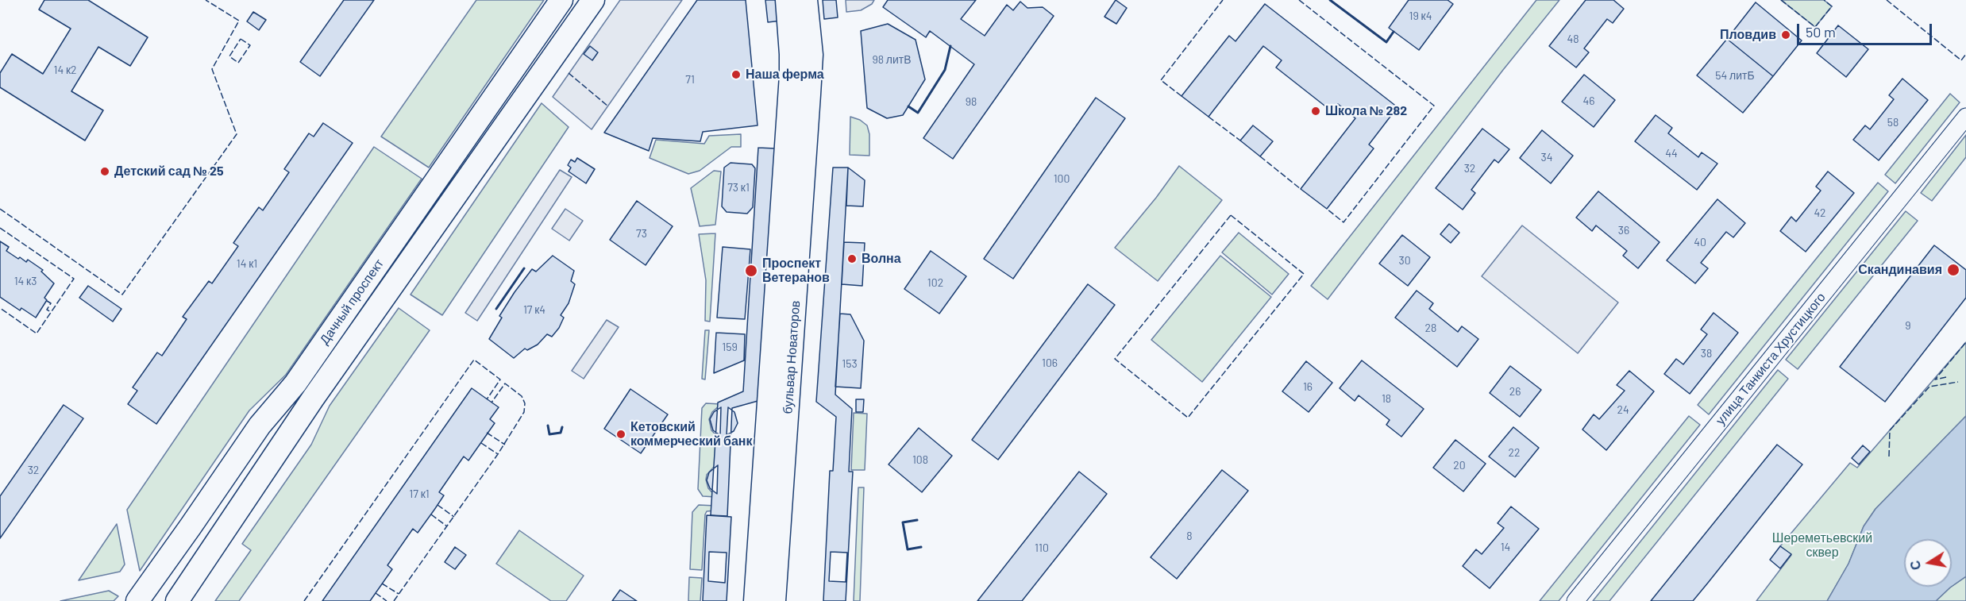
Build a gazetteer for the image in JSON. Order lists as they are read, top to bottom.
{
  "streets": {
    "main road": ["Дачный проспект", "бульвар Новаторов"],
    "street": ["улица Танкиста Хрустицкого"]
  },
  "parks": ["Шереметьевский сквер"],
  "places": [
    "Пловдив",
    "Наша ферма",
    "Школа № 282",
    "Детский сад № 25",
    "Волна",
    "Скандинавия",
    "Проспект Ветеранов",
    "Кетовский коммерческий банк"
  ],
  "house_numbers": [
    "19 к4",
    "48",
    "98 литВ",
    "14 к2",
    "54 литБ",
    "71",
    "46",
    "98",
    "58",
    "44",
    "34",
    "32",
    "100",
    "73 к1",
    "42",
    "36",
    "73",
    "40",
    "30",
    "14 к1",
    "14 к3",
    "102",
    "17 к4",
    "9",
    "28",
    "159",
    "38",
    "106",
    "153",
    "16",
    "26",
    "18",
    "24",
    "22",
    "108",
    "20",
    "32",
    "17 к1",
    "8",
    "14",
    "110"
  ],
  "scale_bar": "50 m",
  "north": "left"
}
